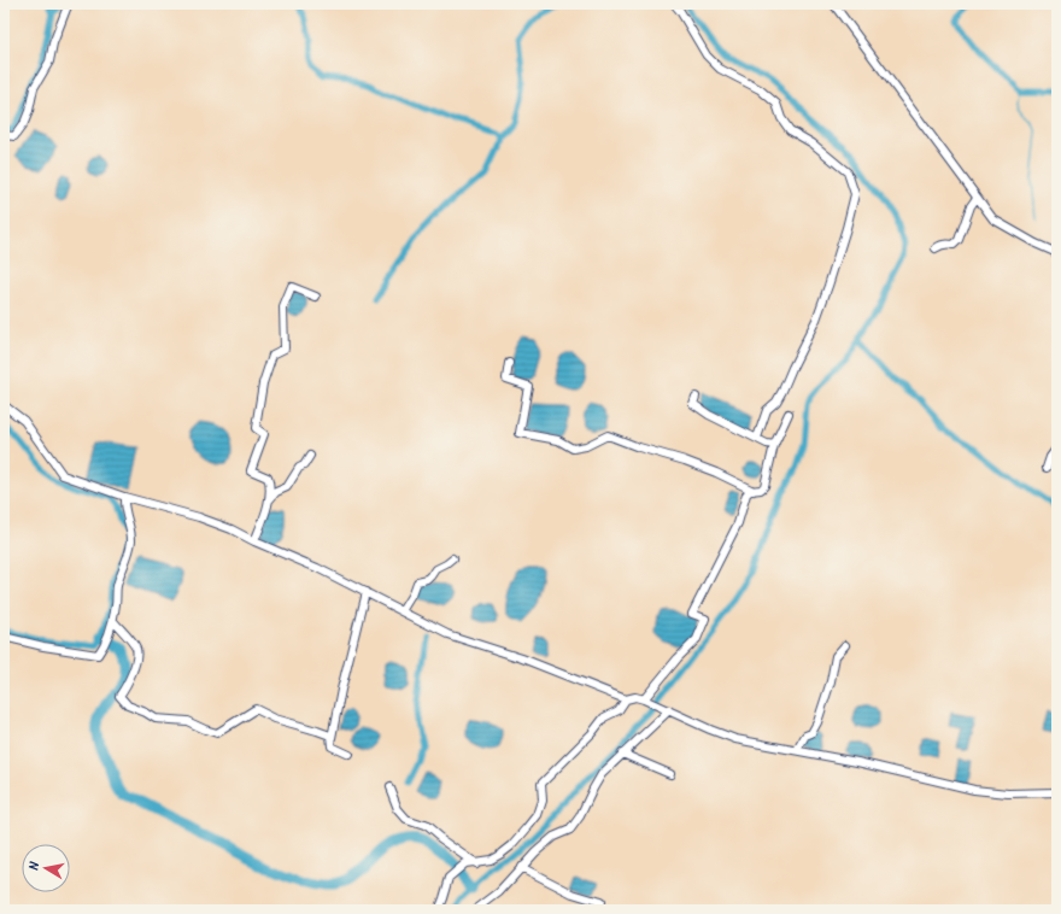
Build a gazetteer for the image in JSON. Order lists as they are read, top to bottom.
{
  "north": "left"
}
